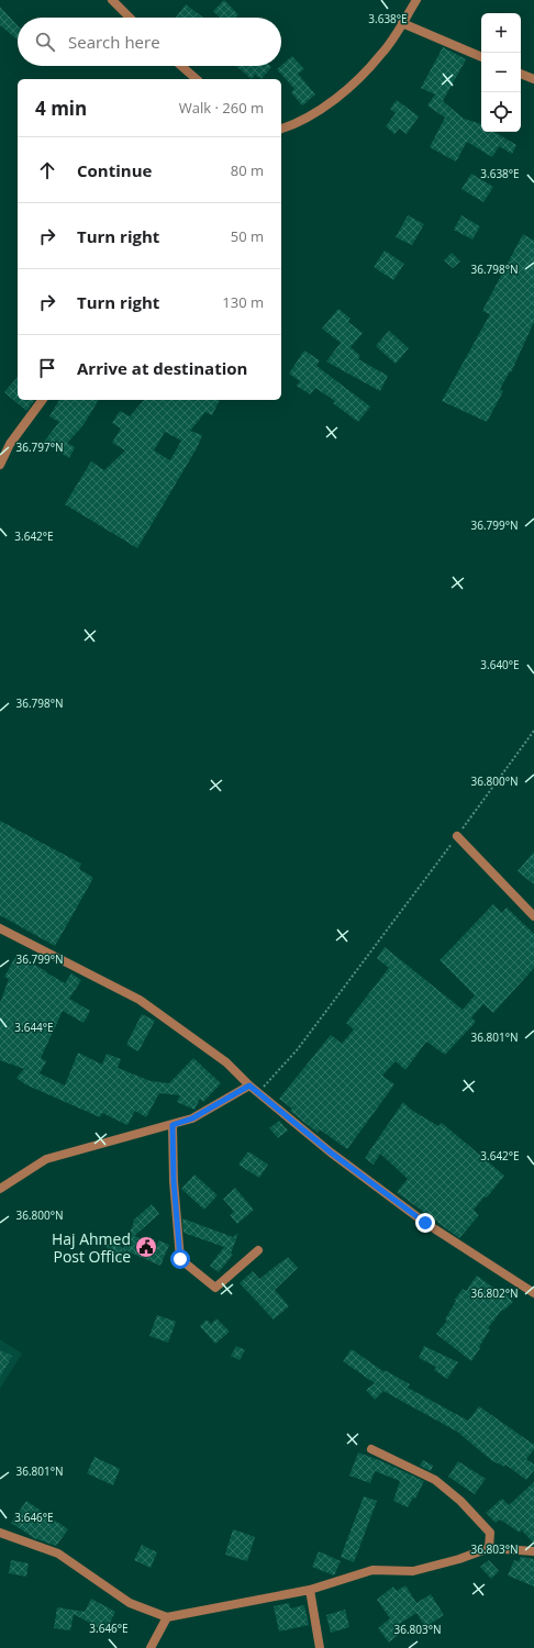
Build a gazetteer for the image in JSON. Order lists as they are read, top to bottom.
{
  "places": {
    "public building": ["Haj Ahmed Post Office"]
  },
  "page": {
    "map_buttons": ["+", "−"],
    "search": "Search here",
    "heading": ["4 min", "Walk · 260 m"],
    "list": [
      ["Continue", "80 m"],
      ["Turn right", "50 m"],
      ["Turn right", "130 m"],
      "Arrive at destination"
    ]
  },
  "coordinates": [
    "3.638°E",
    "36.798°N",
    "36.797°N",
    "36.799°N",
    "3.642°E",
    "3.640°E",
    "36.800°N",
    "3.644°E",
    "36.801°N",
    "36.802°N",
    "3.646°E",
    "36.803°N"
  ]
}
